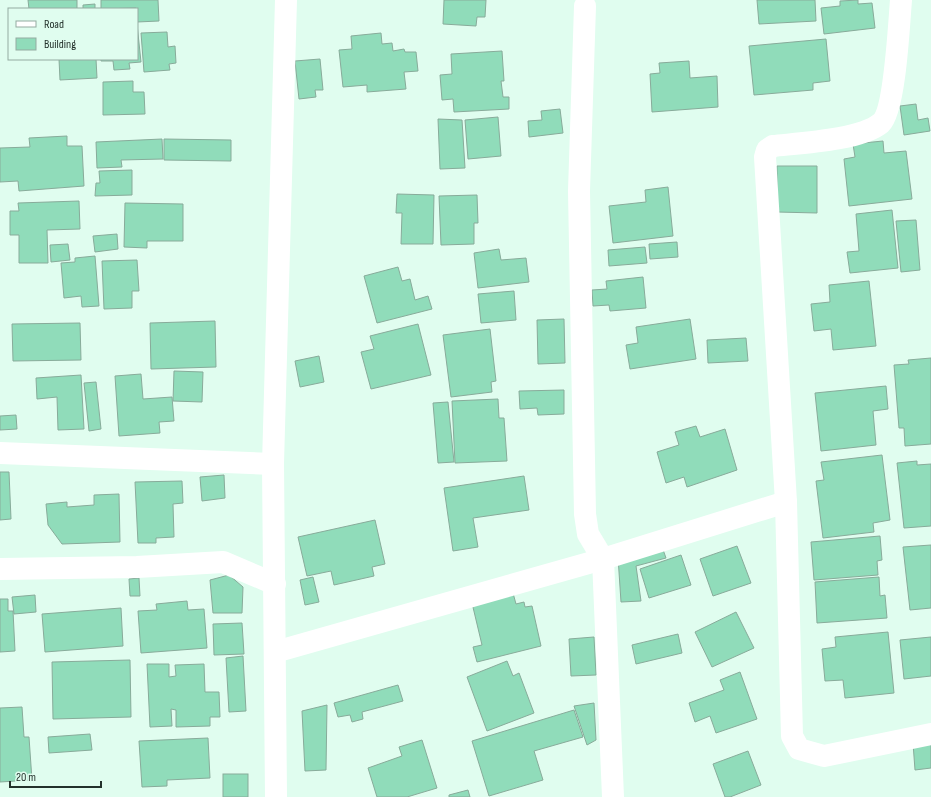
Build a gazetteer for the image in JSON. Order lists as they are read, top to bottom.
{
  "legend": ["Road", "Building"],
  "scale_bar": "20 m"
}
